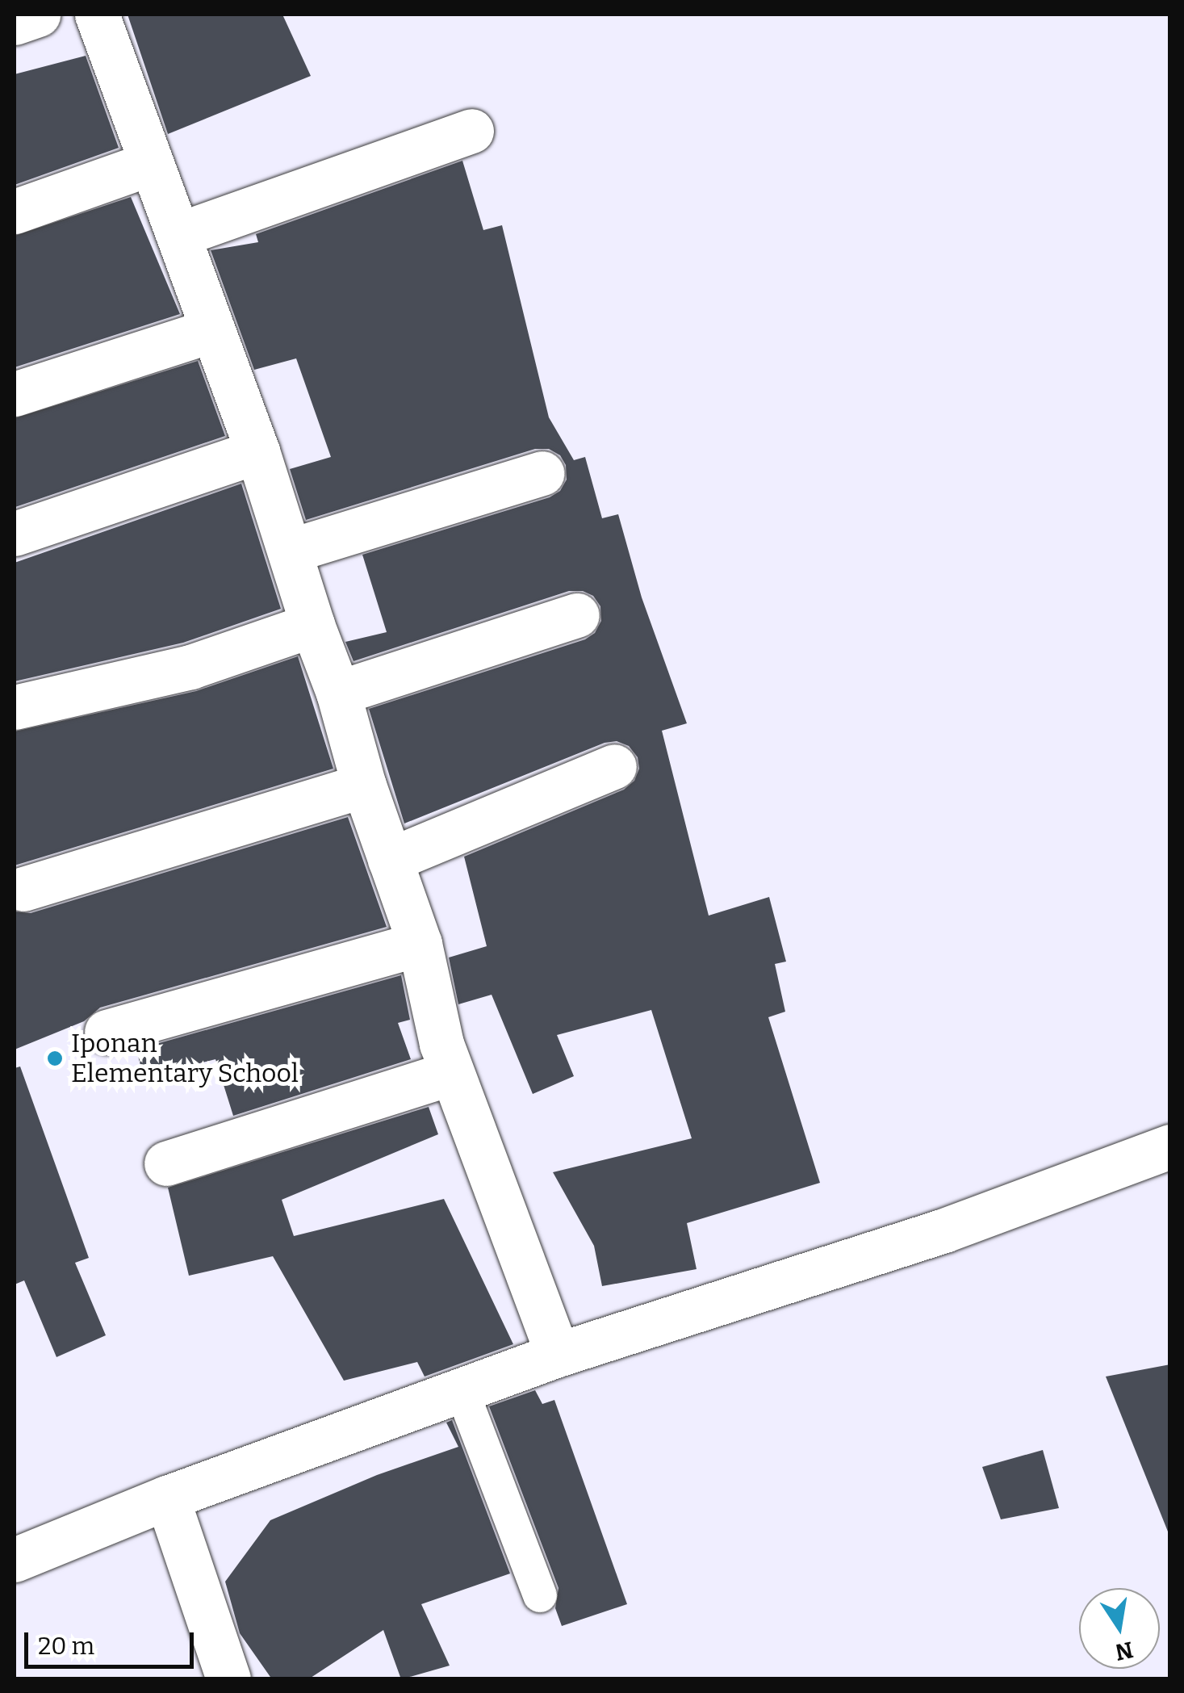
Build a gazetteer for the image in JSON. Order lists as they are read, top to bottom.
{
  "places": ["Iponan Elementary School"],
  "scale_bar": "20 m",
  "north": "bottom"
}
